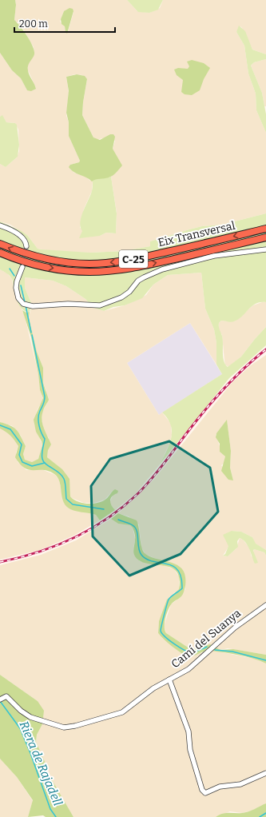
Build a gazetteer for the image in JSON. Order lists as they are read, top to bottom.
{
  "streets": {
    "highway": ["Eix Transversal", "C-25"],
    "street": ["Camí del Suanya"]
  },
  "water": ["Riera de Rajadell"],
  "scale_bar": "200 m"
}
